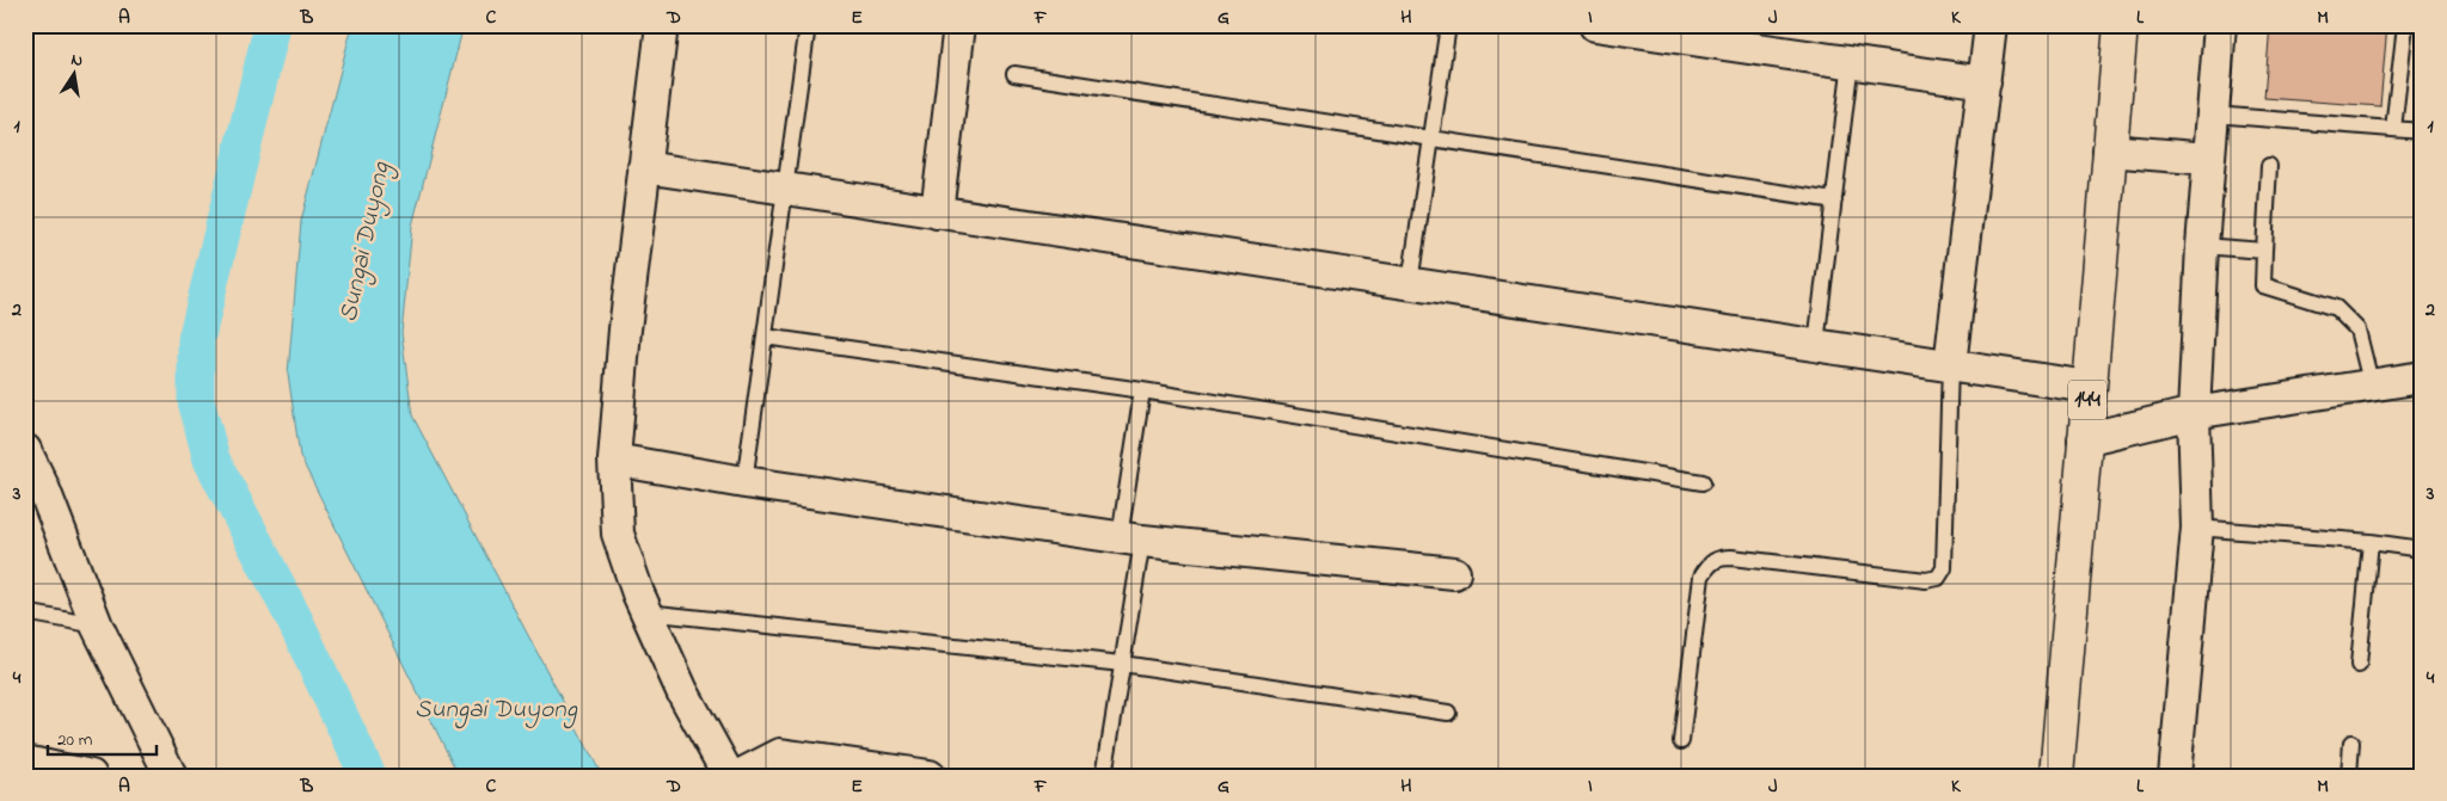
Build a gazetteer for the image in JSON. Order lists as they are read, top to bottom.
{
  "streets": {
    "main road": ["144"]
  },
  "water": ["Sungai Duyong"],
  "scale_bar": "20 m",
  "north": "top",
  "grid": {
    "columns": [
      "A",
      "B",
      "C",
      "D",
      "E",
      "F",
      "G",
      "H",
      "I",
      "J",
      "K",
      "L",
      "M"
    ],
    "rows": [
      "1",
      "2",
      "3",
      "4"
    ]
  }
}
